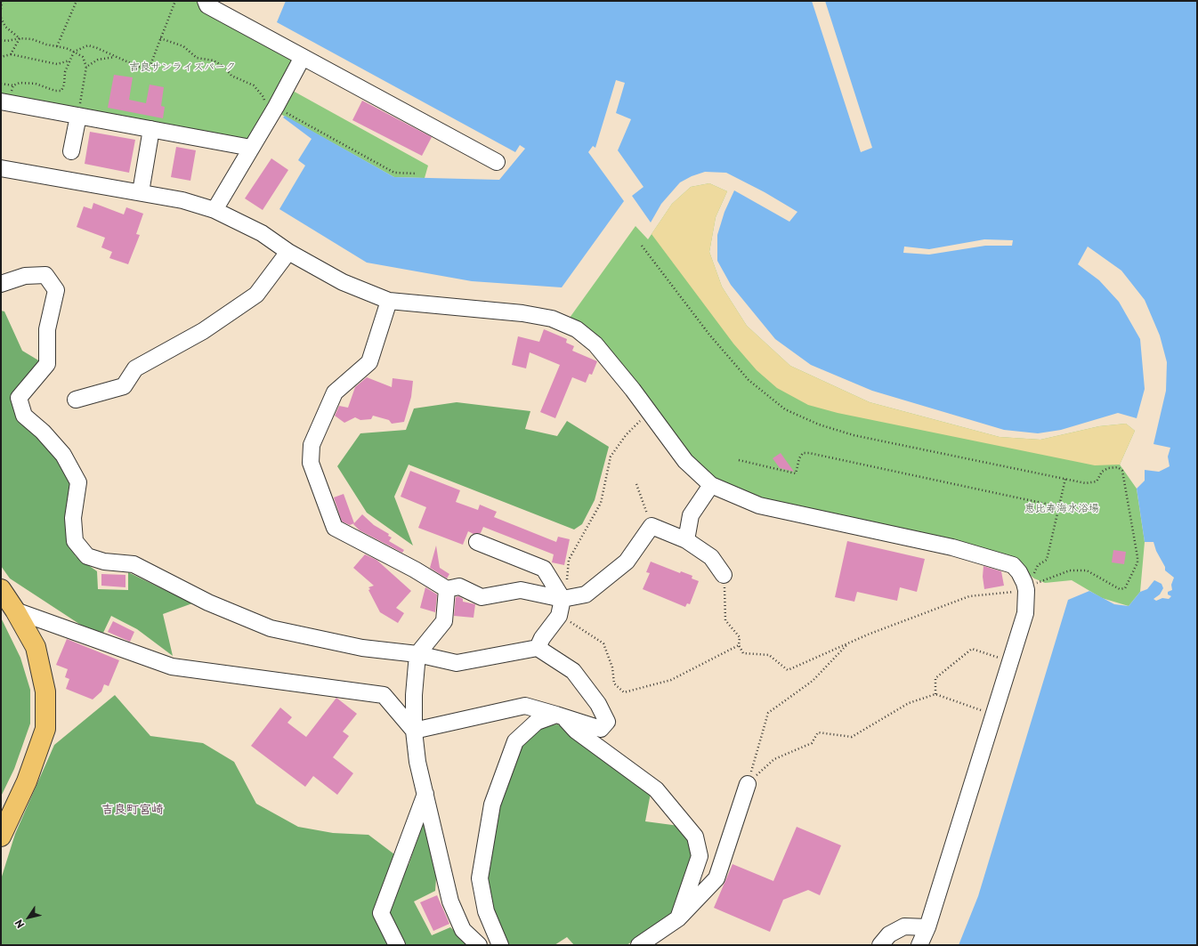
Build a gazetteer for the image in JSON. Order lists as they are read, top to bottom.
{
  "districts": ["吉良町宮崎"],
  "parks": ["吉良サンライズパーク", "恵比寿海水浴場"],
  "north": "bottom left"
}
